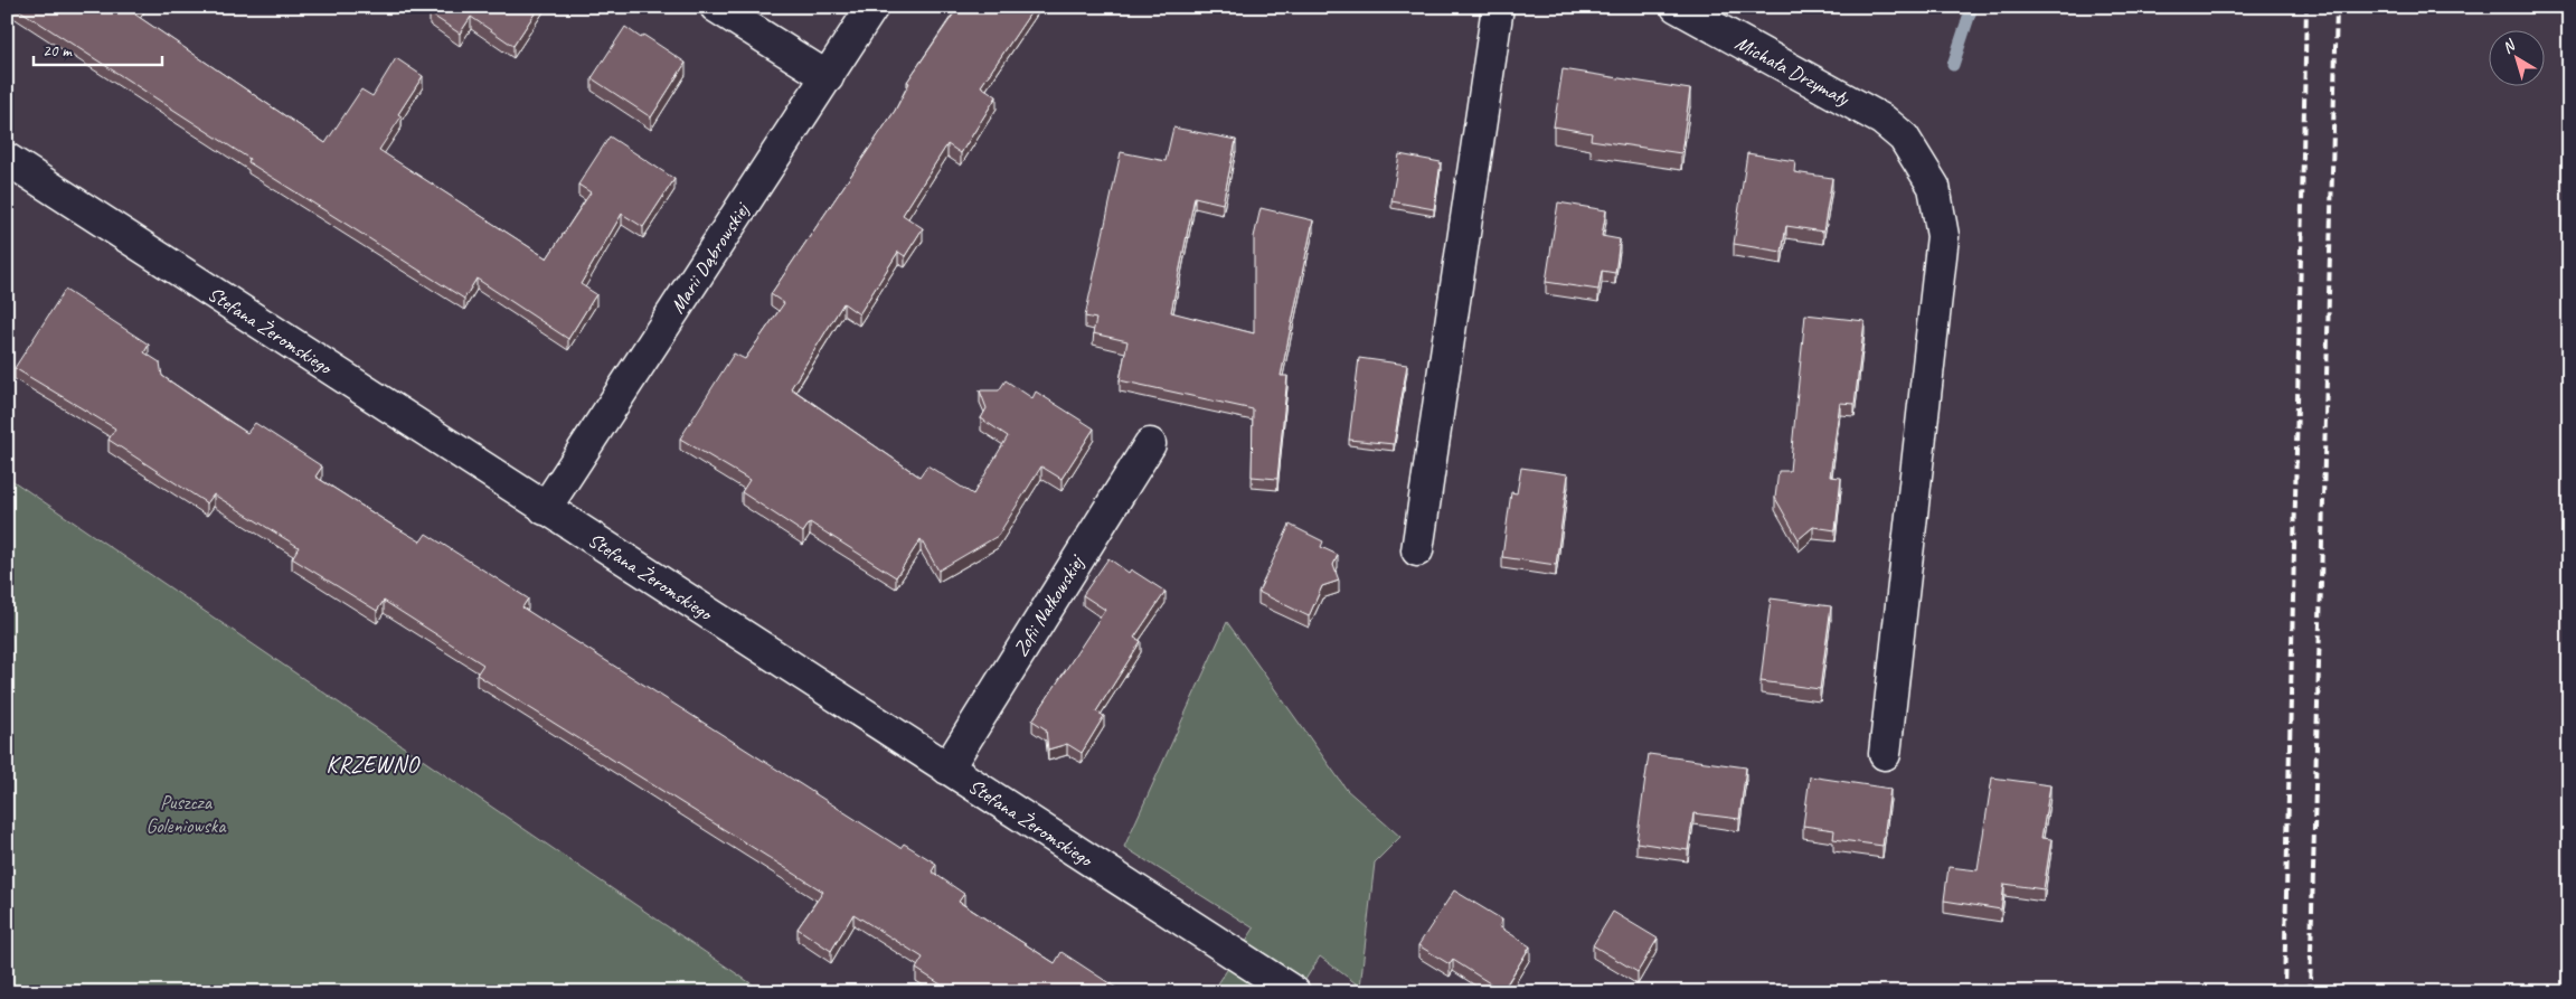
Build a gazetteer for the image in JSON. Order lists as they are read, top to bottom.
{
  "streets": {
    "street": [
      "Michała Drzymały",
      "Marii Dąbrowskiej",
      "Stefana Żeromskiego",
      "Zofii Nałkowskiej"
    ]
  },
  "crossings": [
    ["Marii Dąbrowskiej", "Stefana Żeromskiego"],
    ["Stefana Żeromskiego", "Zofii Nałkowskiej"]
  ],
  "districts": ["KRZEWNO"],
  "parks": ["Puszcza Goleniowska"],
  "scale_bar": "20 m",
  "north": "top left"
}
